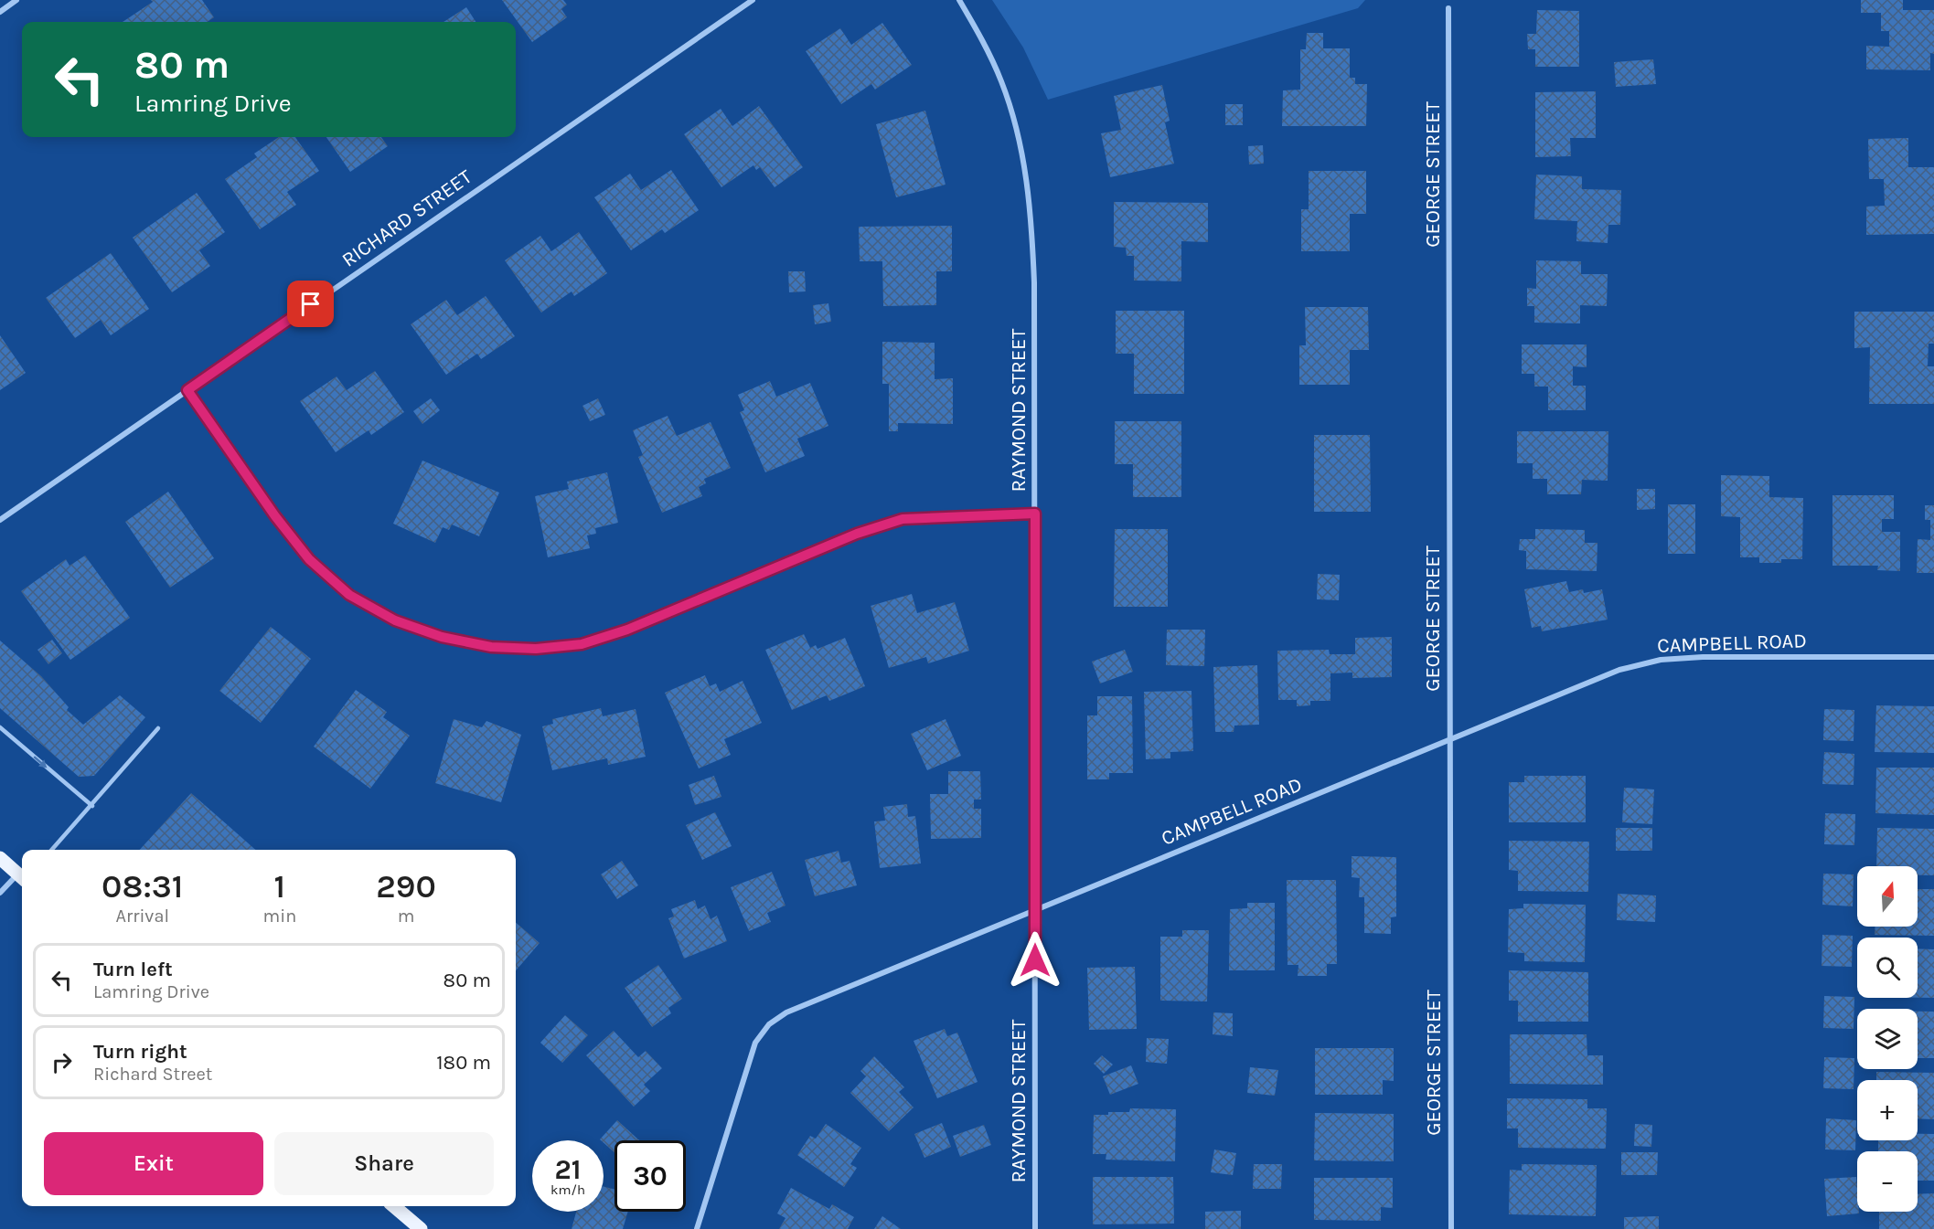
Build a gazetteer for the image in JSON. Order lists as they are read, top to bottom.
{
  "streets": {
    "street": [
      "GEORGE STREET",
      "RICHARD STREET",
      "RAYMOND STREET",
      "CAMPBELL ROAD"
    ]
  },
  "crossings": [
    ["GEORGE STREET", "CAMPBELL ROAD"],
    ["RAYMOND STREET", "CAMPBELL ROAD"]
  ],
  "north": "top",
  "page": {
    "turn": ["80 m", "Lamring Drive"],
    "eta": [
      "08:31",
      "Arrival",
      "1",
      "min",
      "290",
      "m"
    ],
    "map_buttons": ["+", "−"],
    "list": [
      {
        "name": "Turn left",
        "note": "Lamring Drive",
        "value": "80 m"
      },
      {
        "name": "Turn right",
        "note": "Richard Street",
        "value": "180 m"
      }
    ],
    "buttons": ["Exit", "Share"],
    "speed": "21 km/h",
    "limit": "30"
  }
}
